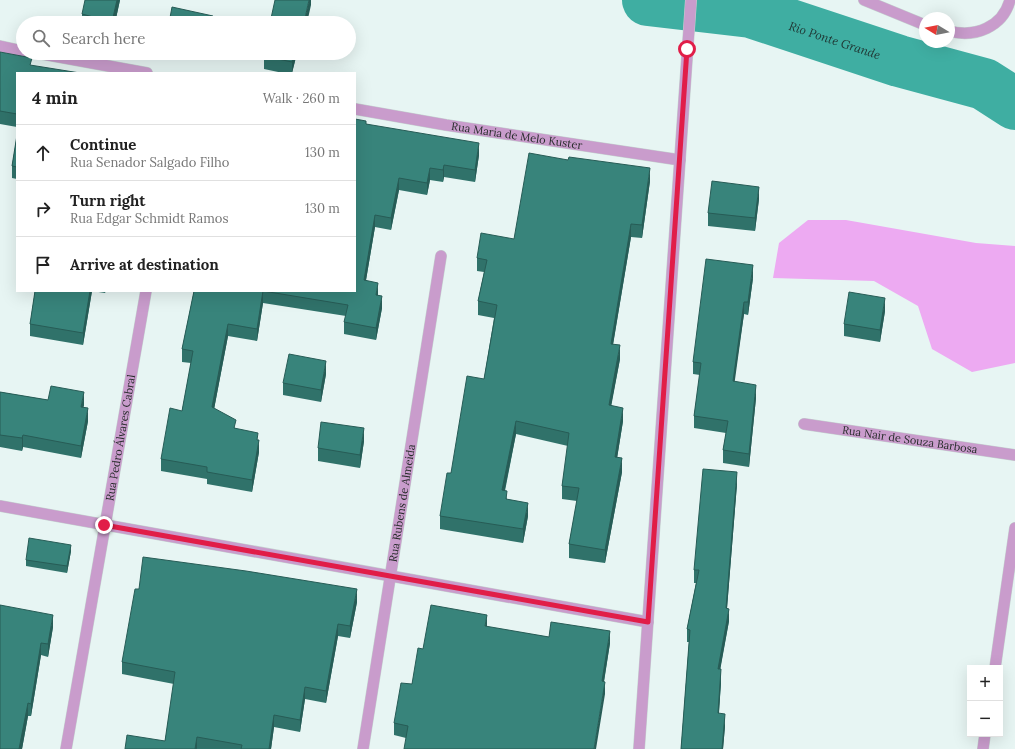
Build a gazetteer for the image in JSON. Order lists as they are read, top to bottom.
{
  "streets": {
    "street": [
      "Rua Maria de Melo Kuster",
      "Rua Pedro Álvares Cabral",
      "Rua Nair de Souza Barbosa",
      "Rua Rubens de Almeida"
    ]
  },
  "water": ["Rio Ponte Grande"],
  "north": "left",
  "page": {
    "search": "Search here",
    "heading": ["4 min", "Walk · 260 m"],
    "list": [
      ["Continue", "Rua Senador Salgado Filho", "130 m"],
      ["Turn right", "Rua Edgar Schmidt Ramos", "130 m"],
      "Arrive at destination"
    ],
    "map_buttons": ["+", "−"]
  }
}
